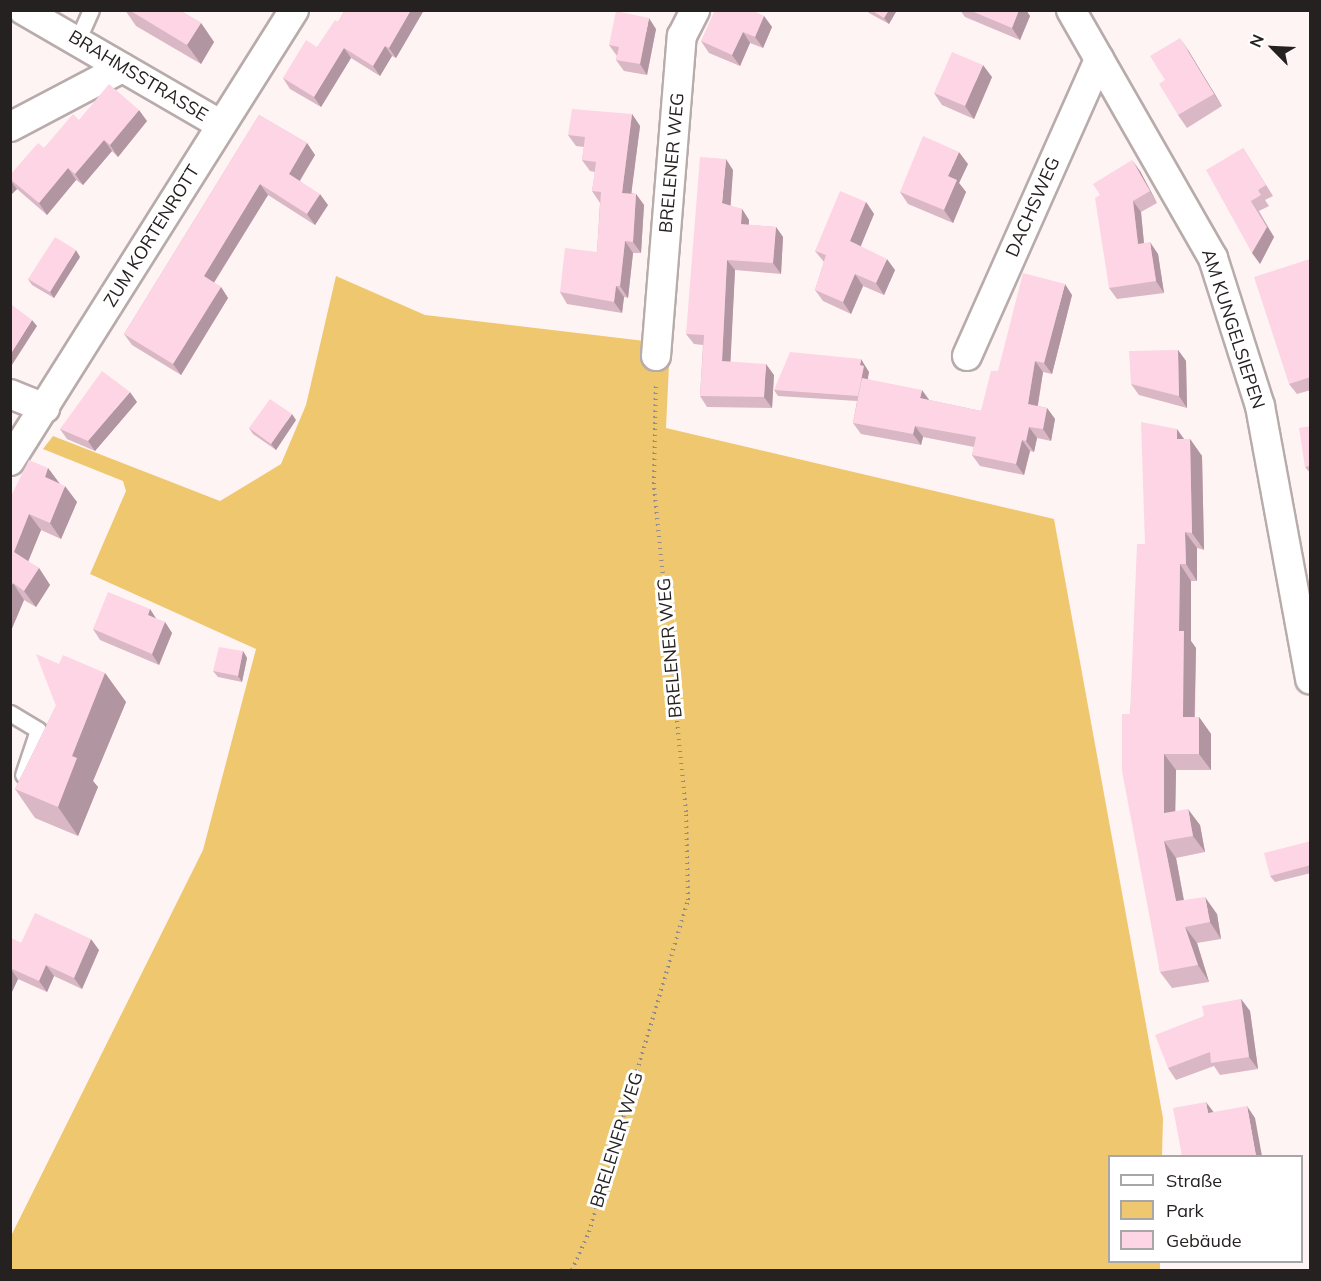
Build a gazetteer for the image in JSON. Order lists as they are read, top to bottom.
{
  "streets": {
    "street": [
      "BRAHMSSTRASSE",
      "BRELENER WEG",
      "DACHSWEG",
      "ZUM KORTENROTT",
      "AM KUNGELSIEPEN"
    ]
  },
  "crossings": [
    ["BRAHMSSTRASSE", "ZUM KORTENROTT"],
    ["DACHSWEG", "AM KUNGELSIEPEN"]
  ],
  "legend": ["Straße", "Park", "Gebäude"],
  "north": "top left"
}
